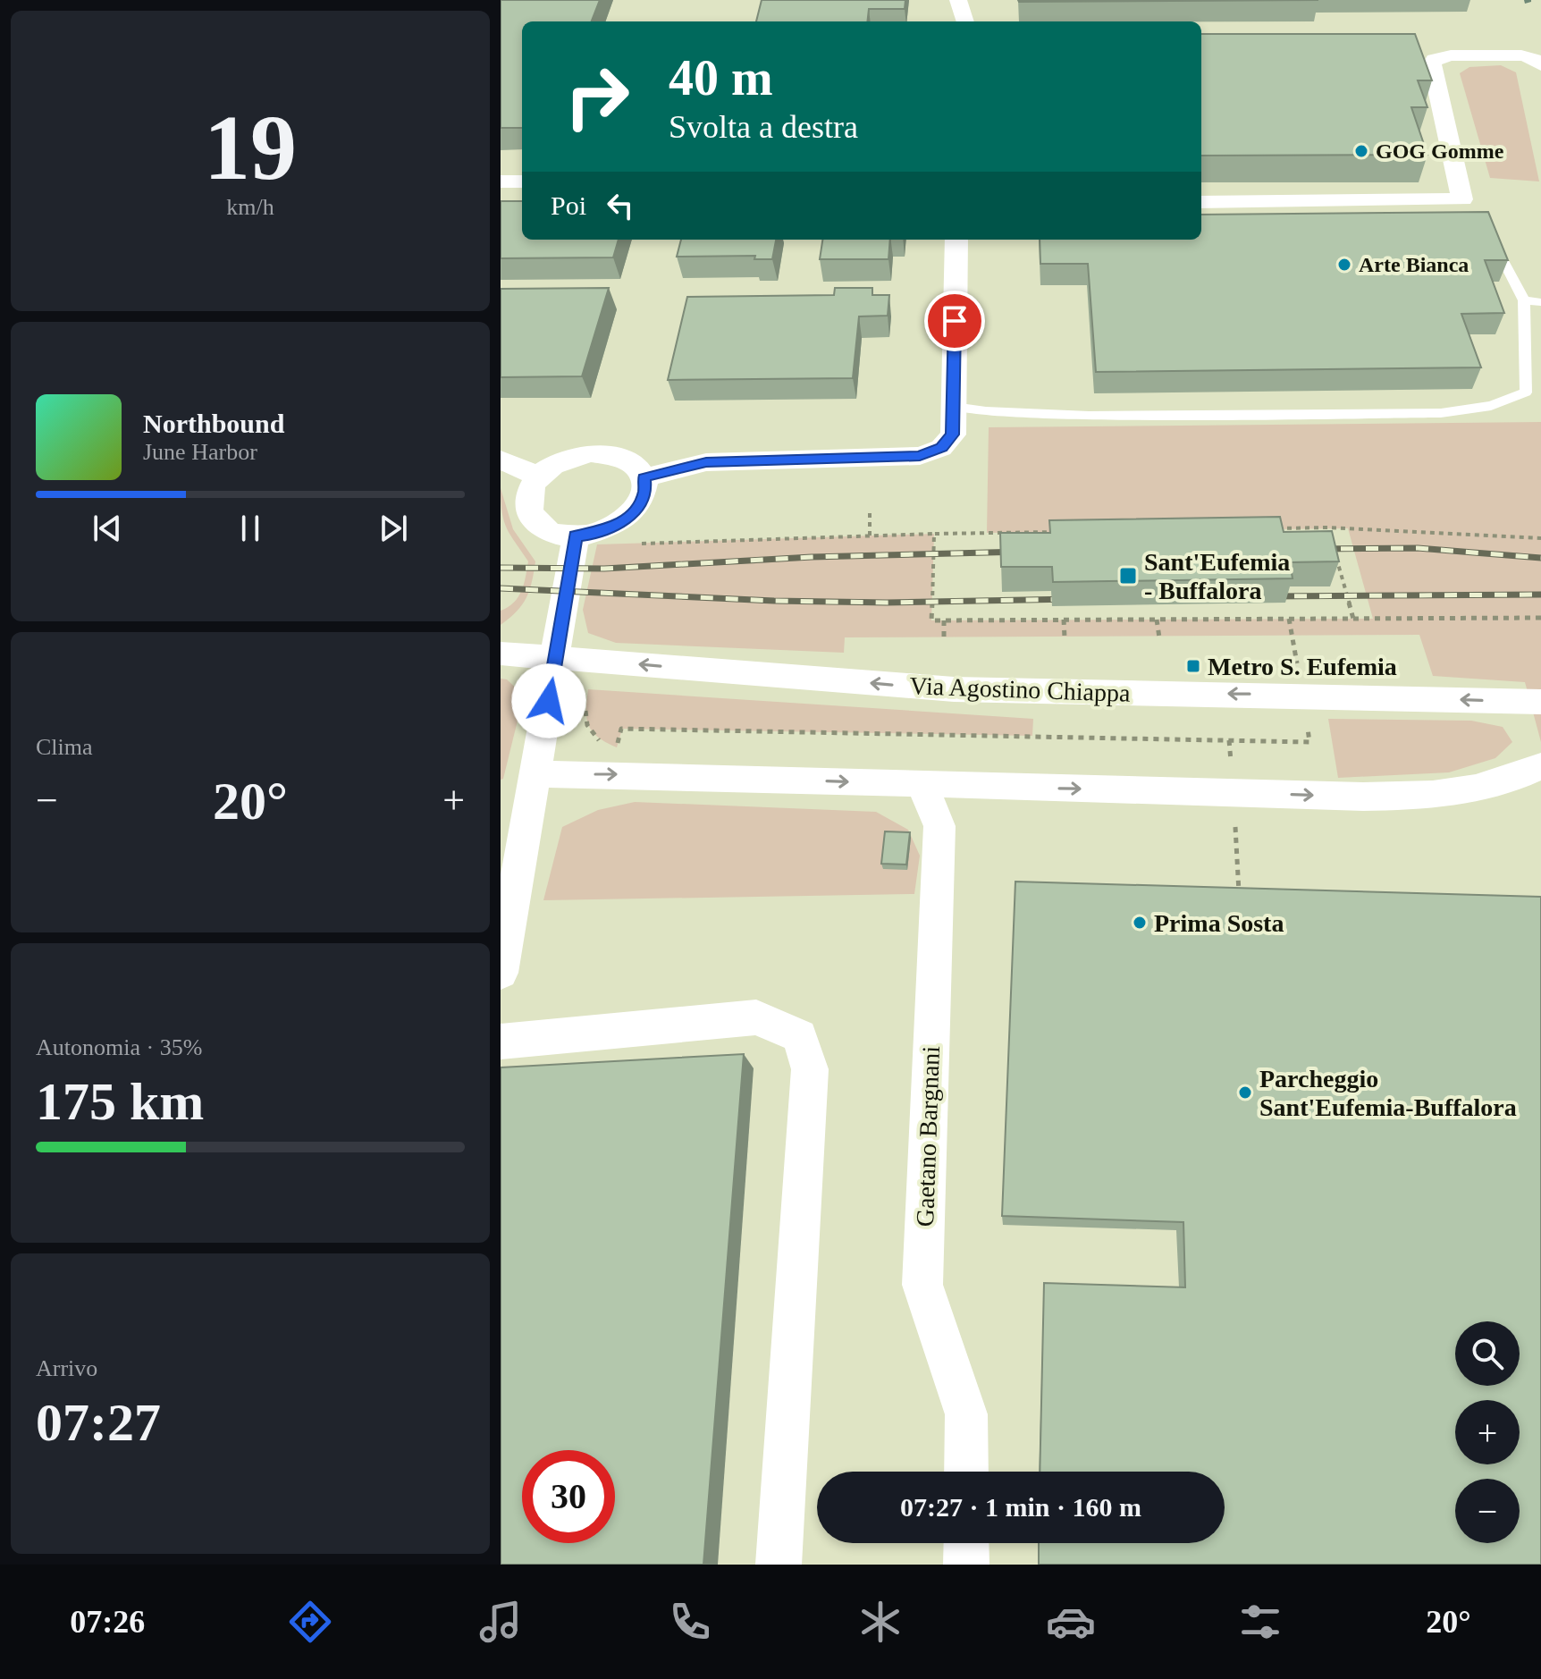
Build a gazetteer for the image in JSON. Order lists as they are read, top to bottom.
{
  "streets": {
    "street": ["Via Agostino Chiappa", "Gaetano Bargnani"]
  },
  "places": {
    "other": [
      "GOG Gomme",
      "Arte Bianca",
      "Prima Sosta",
      "Parcheggio Sant'Eufemia-Buffalora"
    ],
    "transit": ["Sant'Eufemia - Buffalora", "Metro S. Eufemia"]
  },
  "page": {
    "tile": [
      ["19", "km/h"],
      "Clima",
      ["Autonomia · 35%", "175 km"],
      ["Arrivo", "07:27"]
    ],
    "turn": ["40 m", "Svolta a destra"],
    "then": "Poi",
    "song": ["Northbound", "June Harbor"],
    "heat": ["−", "20°", "+"],
    "map_buttons": ["+", "−"],
    "limit": "30",
    "trip": "07:27 · 1 min · 160 m",
    "tabs": ["07:26", "20°"]
  }
}
